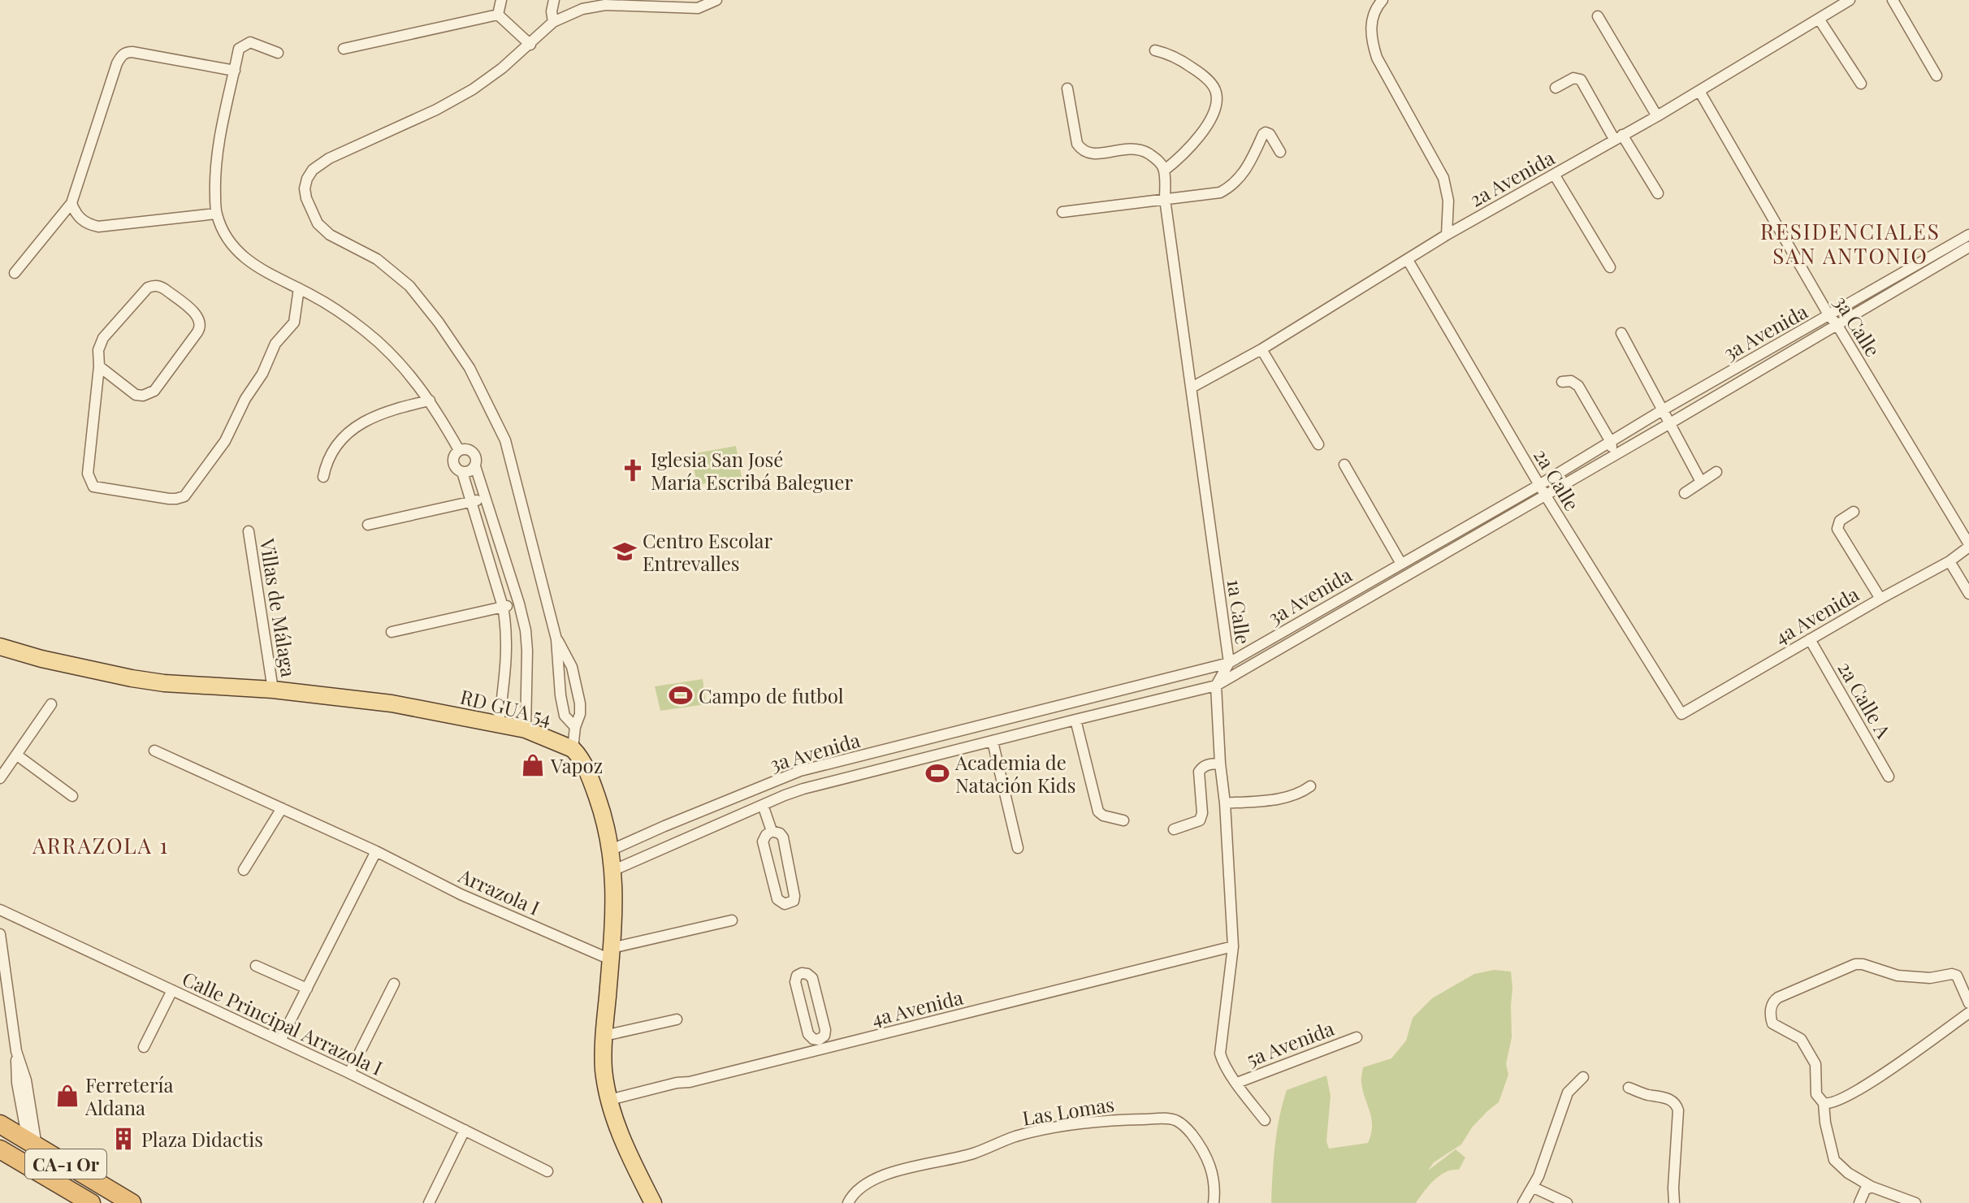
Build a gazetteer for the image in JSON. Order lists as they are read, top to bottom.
{
  "streets": {
    "highway": ["CA-1 Or"],
    "main road": ["RD GUA 54"],
    "street": [
      "2a Avenida",
      "3a Calle",
      "3a Avenida",
      "2a Calle",
      "Villas de Málaga",
      "1a Calle",
      "4a Avenida",
      "2a Calle A",
      "Arrazola I",
      "Calle Principal Arrazola I",
      "5a Avenida",
      "Las Lomas"
    ]
  },
  "crossings": [
    ["2a Avenida", "3a Calle"],
    ["2a Avenida", "2a Calle"],
    ["2a Avenida", "1a Calle"],
    ["3a Calle", "3a Avenida"],
    ["3a Calle", "4a Avenida"],
    ["3a Avenida", "2a Calle"],
    ["3a Avenida", "1a Calle"],
    ["2a Calle", "4a Avenida"],
    ["Villas de Málaga", "RD GUA 54"],
    ["4a Avenida", "2a Calle A"]
  ],
  "districts": ["RESIDENCIALES SAN ANTONIO", "ARRAZOLA 1"],
  "places": {
    "church": ["Iglesia San José María Escribá Baleguer"],
    "school or university": ["Centro Escolar Entrevalles"],
    "sports": ["Campo de futbol", "Academia de Natación Kids"],
    "shop": ["Vapoz", "Ferretería Aldana"],
    "building": ["Plaza Didactis"]
  }
}
